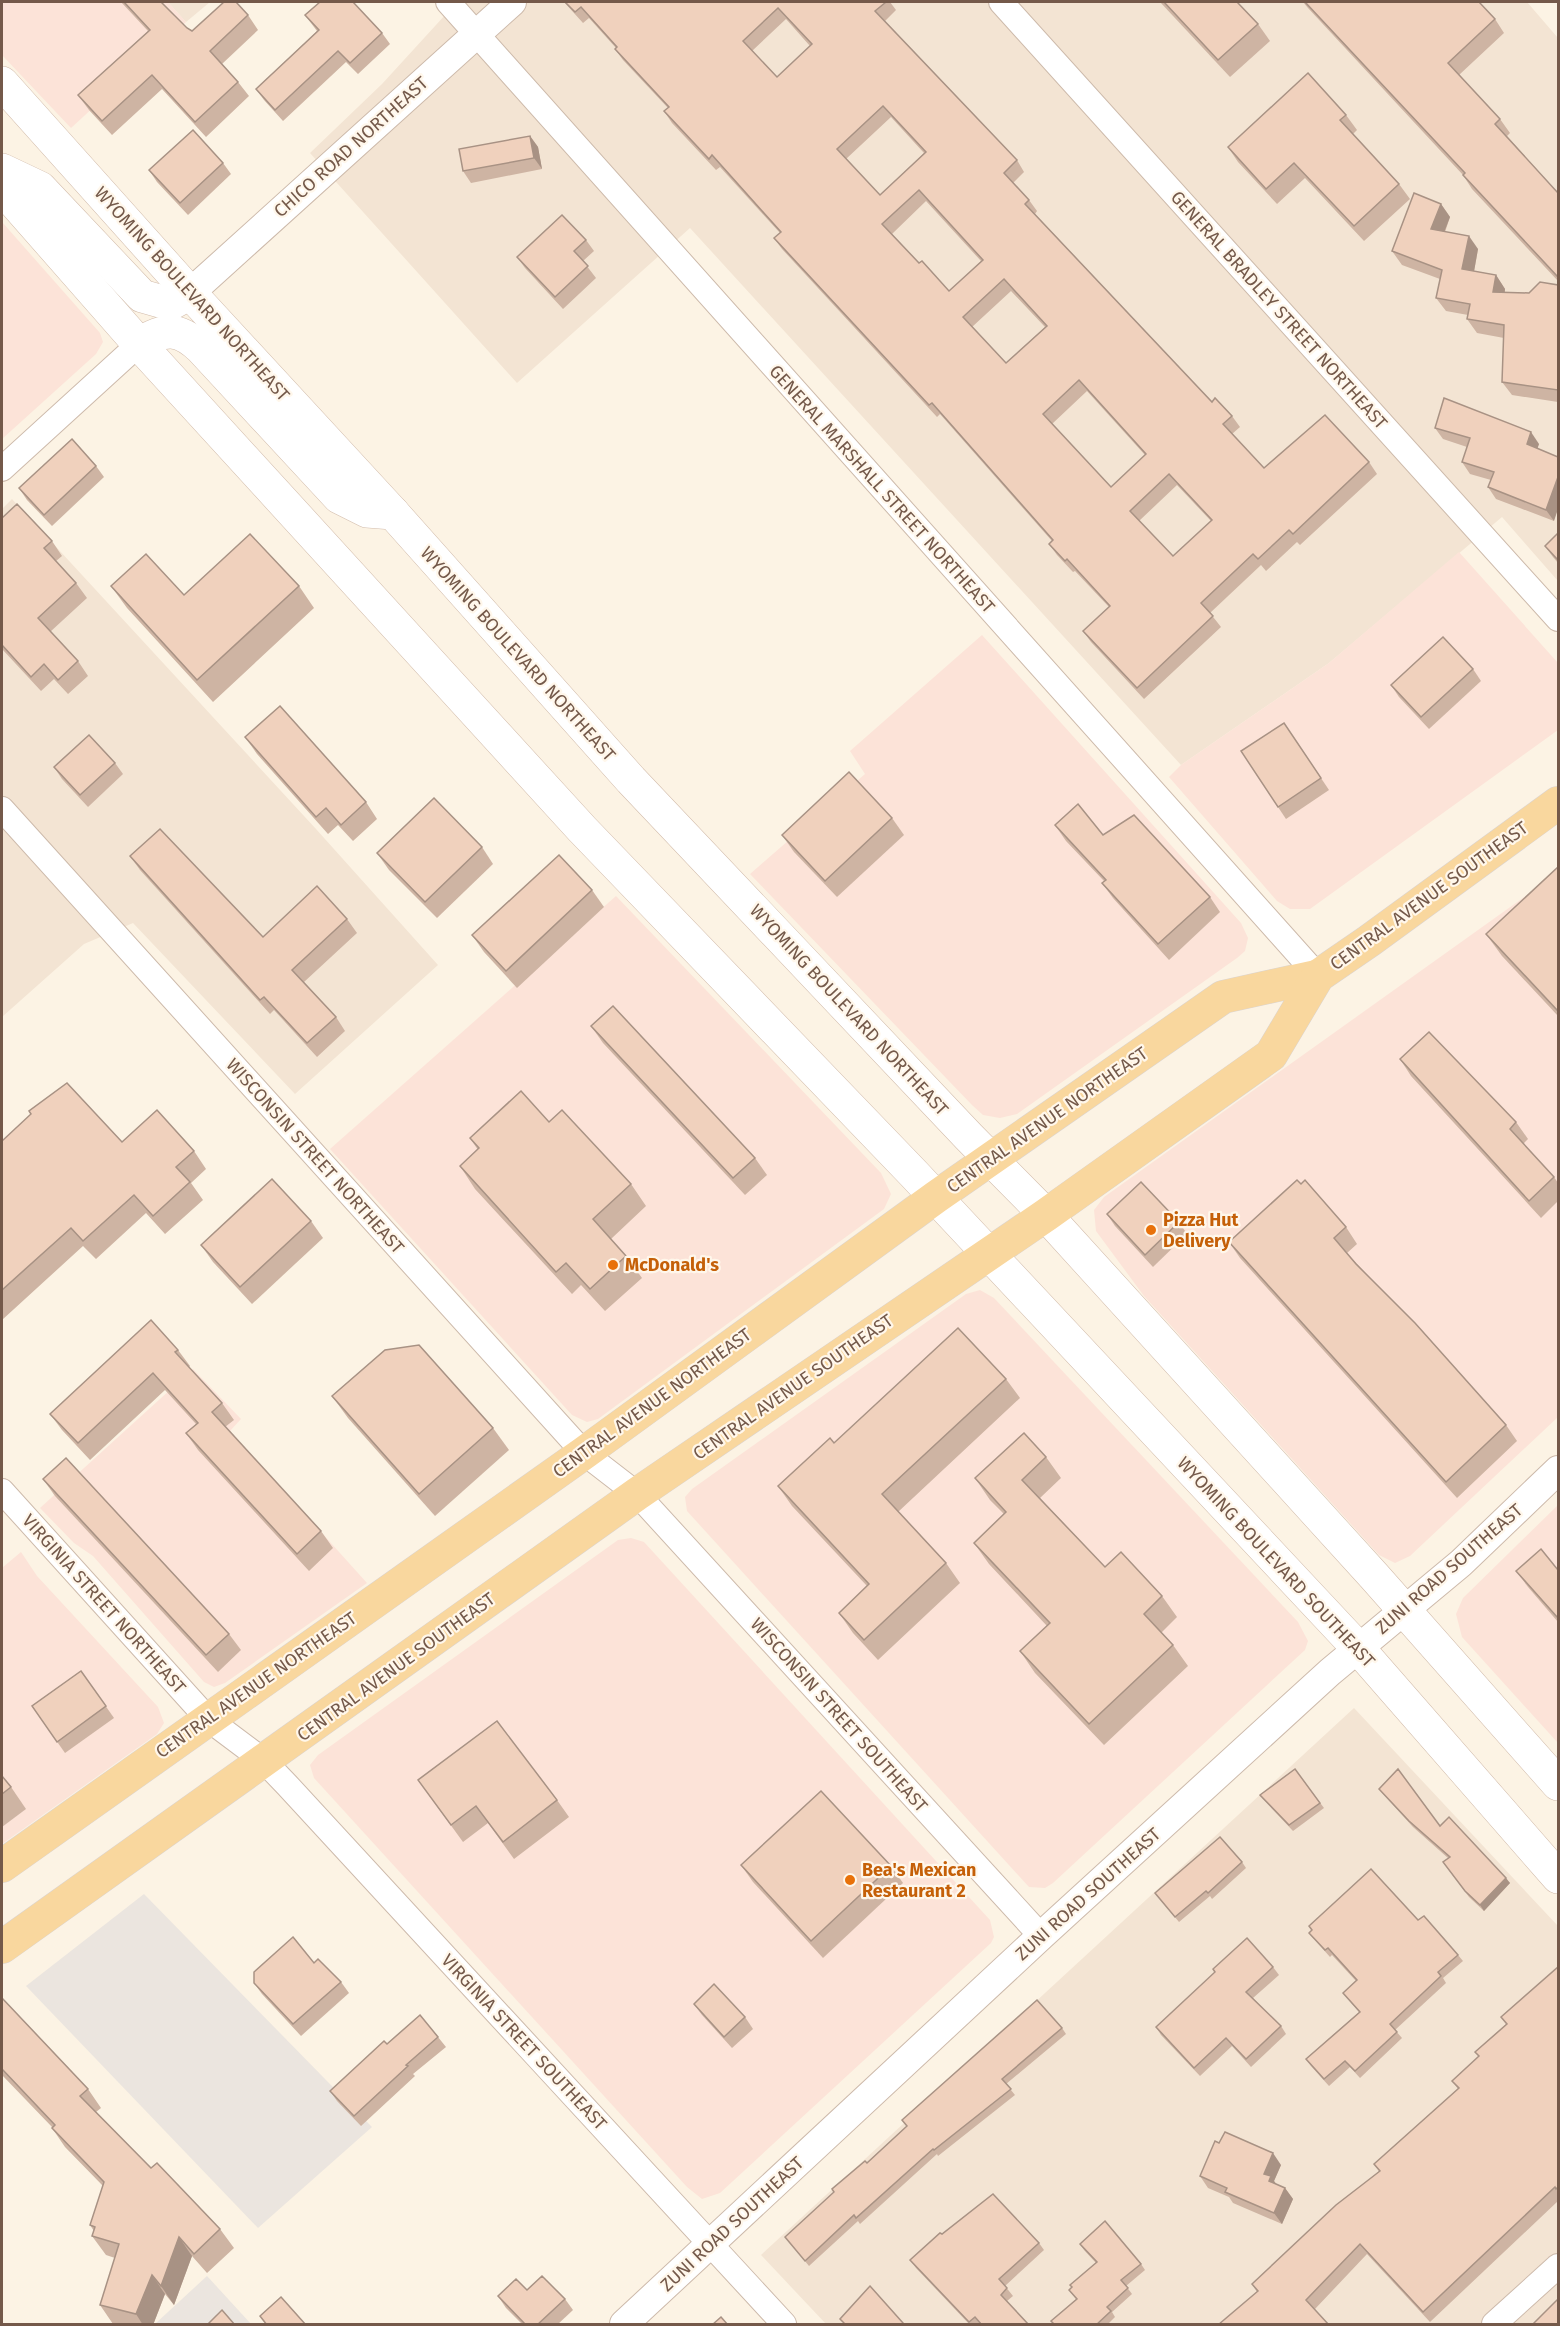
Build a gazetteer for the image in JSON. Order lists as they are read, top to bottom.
{
  "streets": {
    "main road": [
      "WYOMING BOULEVARD NORTHEAST",
      "CENTRAL AVENUE SOUTHEAST",
      "CENTRAL AVENUE NORTHEAST",
      "WYOMING BOULEVARD SOUTHEAST"
    ],
    "street": [
      "CHICO ROAD NORTHEAST",
      "GENERAL BRADLEY STREET NORTHEAST",
      "GENERAL MARSHALL STREET NORTHEAST",
      "WISCONSIN STREET NORTHEAST",
      "ZUNI ROAD SOUTHEAST",
      "VIRGINIA STREET NORTHEAST",
      "WISCONSIN STREET SOUTHEAST",
      "VIRGINIA STREET SOUTHEAST"
    ]
  },
  "crossings": [
    ["CHICO ROAD NORTHEAST", "WYOMING BOULEVARD NORTHEAST"],
    ["CHICO ROAD NORTHEAST", "GENERAL MARSHALL STREET NORTHEAST"],
    ["WYOMING BOULEVARD NORTHEAST", "CENTRAL AVENUE SOUTHEAST"],
    ["WYOMING BOULEVARD NORTHEAST", "CENTRAL AVENUE NORTHEAST"],
    ["GENERAL MARSHALL STREET NORTHEAST", "CENTRAL AVENUE SOUTHEAST"],
    ["GENERAL MARSHALL STREET NORTHEAST", "CENTRAL AVENUE NORTHEAST"],
    ["CENTRAL AVENUE SOUTHEAST", "CENTRAL AVENUE NORTHEAST"],
    ["CENTRAL AVENUE SOUTHEAST", "WISCONSIN STREET NORTHEAST"],
    ["CENTRAL AVENUE SOUTHEAST", "WYOMING BOULEVARD SOUTHEAST"],
    ["CENTRAL AVENUE SOUTHEAST", "VIRGINIA STREET NORTHEAST"],
    ["CENTRAL AVENUE SOUTHEAST", "WISCONSIN STREET SOUTHEAST"],
    ["CENTRAL AVENUE SOUTHEAST", "VIRGINIA STREET SOUTHEAST"],
    ["CENTRAL AVENUE NORTHEAST", "WISCONSIN STREET NORTHEAST"],
    ["CENTRAL AVENUE NORTHEAST", "VIRGINIA STREET NORTHEAST"],
    ["WISCONSIN STREET NORTHEAST", "WISCONSIN STREET SOUTHEAST"],
    ["WYOMING BOULEVARD SOUTHEAST", "ZUNI ROAD SOUTHEAST"],
    ["ZUNI ROAD SOUTHEAST", "WISCONSIN STREET SOUTHEAST"],
    ["ZUNI ROAD SOUTHEAST", "VIRGINIA STREET SOUTHEAST"],
    ["VIRGINIA STREET NORTHEAST", "VIRGINIA STREET SOUTHEAST"]
  ],
  "places": ["Pizza Hut Delivery", "McDonald's", "Bea's Mexican Restaurant 2"]
}
